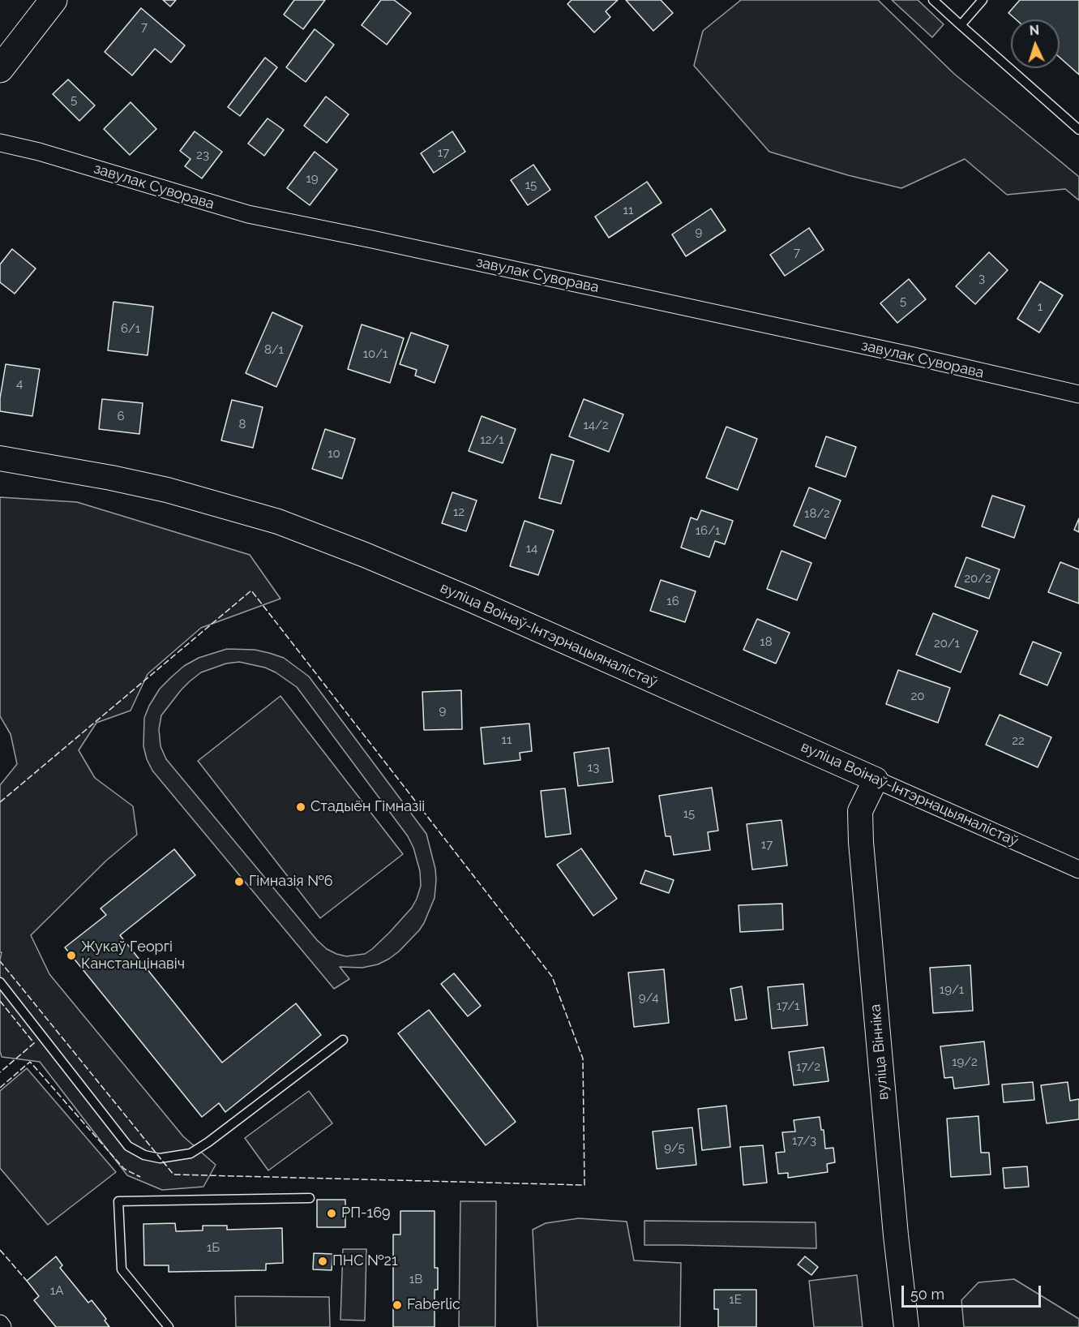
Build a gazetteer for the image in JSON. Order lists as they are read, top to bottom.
{
  "streets": {
    "street": ["завулак Суворава", "вуліца Воінаў-Інтэрнацыяналістаў", "вуліца Вінніка"]
  },
  "crossings": [
    ["вуліца Воінаў-Інтэрнацыяналістаў", "вуліца Вінніка"]
  ],
  "places": [
    "Стадыён Гімназіі",
    "Гімназія №6",
    "Жукаў Георгі Канстанцінавіч",
    "РП-169",
    "ПНС №21",
    "Faberlic"
  ],
  "house_numbers": [
    "7",
    "5",
    "17",
    "23",
    "19",
    "15",
    "11",
    "9",
    "7",
    "3",
    "5",
    "1",
    "6/1",
    "8/1",
    "10/1",
    "4",
    "6",
    "8",
    "14/2",
    "12/1",
    "10",
    "12",
    "18/2",
    "16/1",
    "14",
    "20/2",
    "16",
    "18",
    "20/1",
    "20",
    "9",
    "11",
    "22",
    "13",
    "15",
    "17",
    "19/1",
    "9/4",
    "17/1",
    "19/2",
    "17/2",
    "17/3",
    "9/5",
    "1Б",
    "1В",
    "1А",
    "1Е"
  ],
  "scale_bar": "50 m",
  "north": "top"
}
